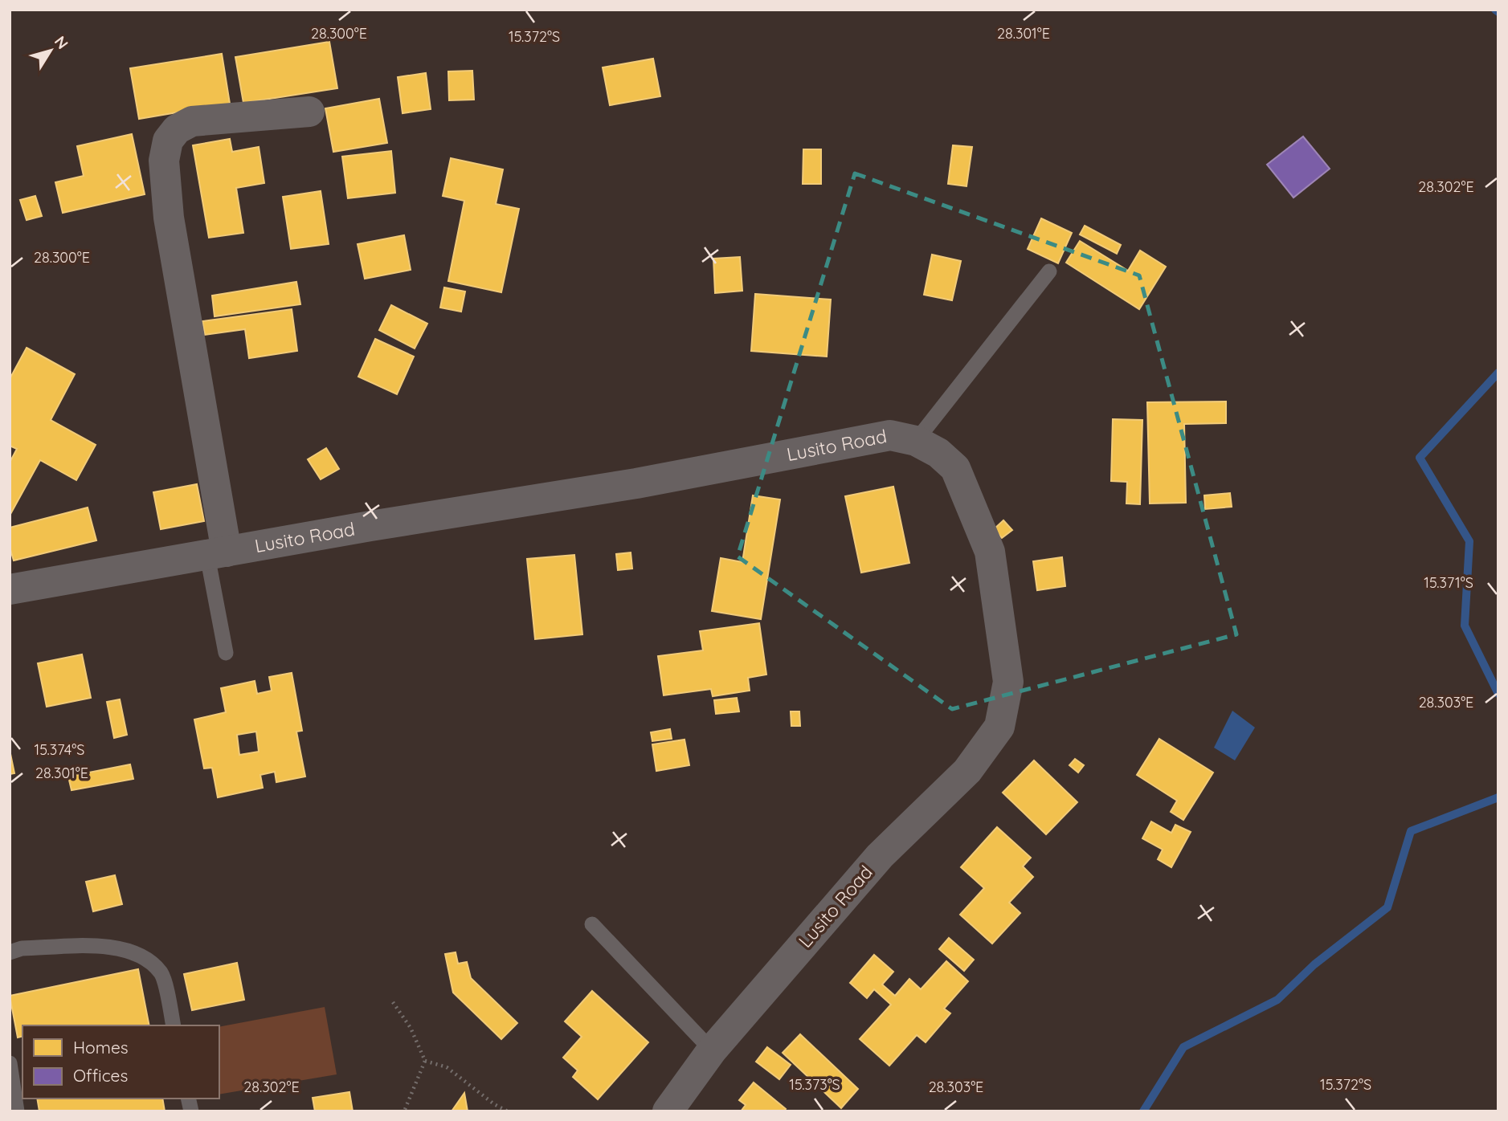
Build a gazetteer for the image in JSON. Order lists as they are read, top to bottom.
{
  "streets": {
    "street": ["Lusito Road"]
  },
  "legend": ["Homes", "Offices"],
  "north": "top right",
  "coordinates": [
    "28.300°E",
    "28.301°E",
    "15.372°S",
    "28.302°E",
    "15.371°S",
    "28.303°E",
    "15.374°S",
    "15.373°S"
  ]
}
